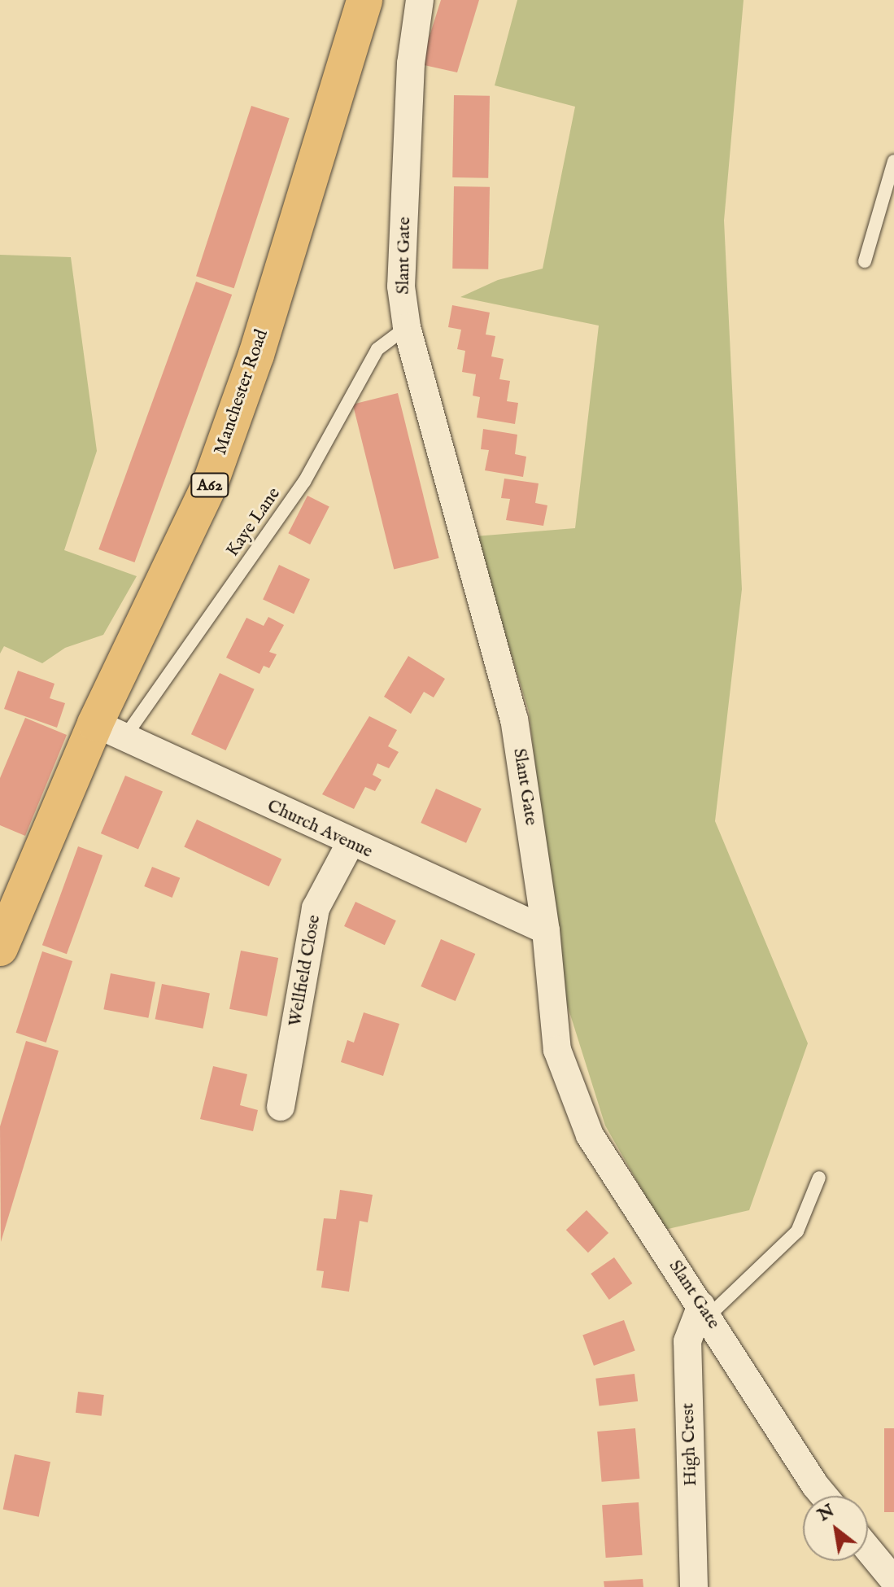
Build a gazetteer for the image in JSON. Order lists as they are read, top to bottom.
{
  "streets": {
    "main road": ["Manchester Road", "A62"],
    "street": [
      "Slant Gate",
      "Church Avenue",
      "Wellfield Close",
      "High Crest"
    ],
    "lane": ["Kaye Lane"]
  },
  "crossings": [
    ["Slant Gate", "Kaye Lane"],
    ["Slant Gate", "Church Avenue"],
    ["Slant Gate", "High Crest"],
    ["Manchester Road", "Kaye Lane"],
    ["Manchester Road", "Church Avenue"],
    ["Kaye Lane", "Church Avenue"],
    ["Church Avenue", "Wellfield Close"]
  ],
  "north": "top left"
}
